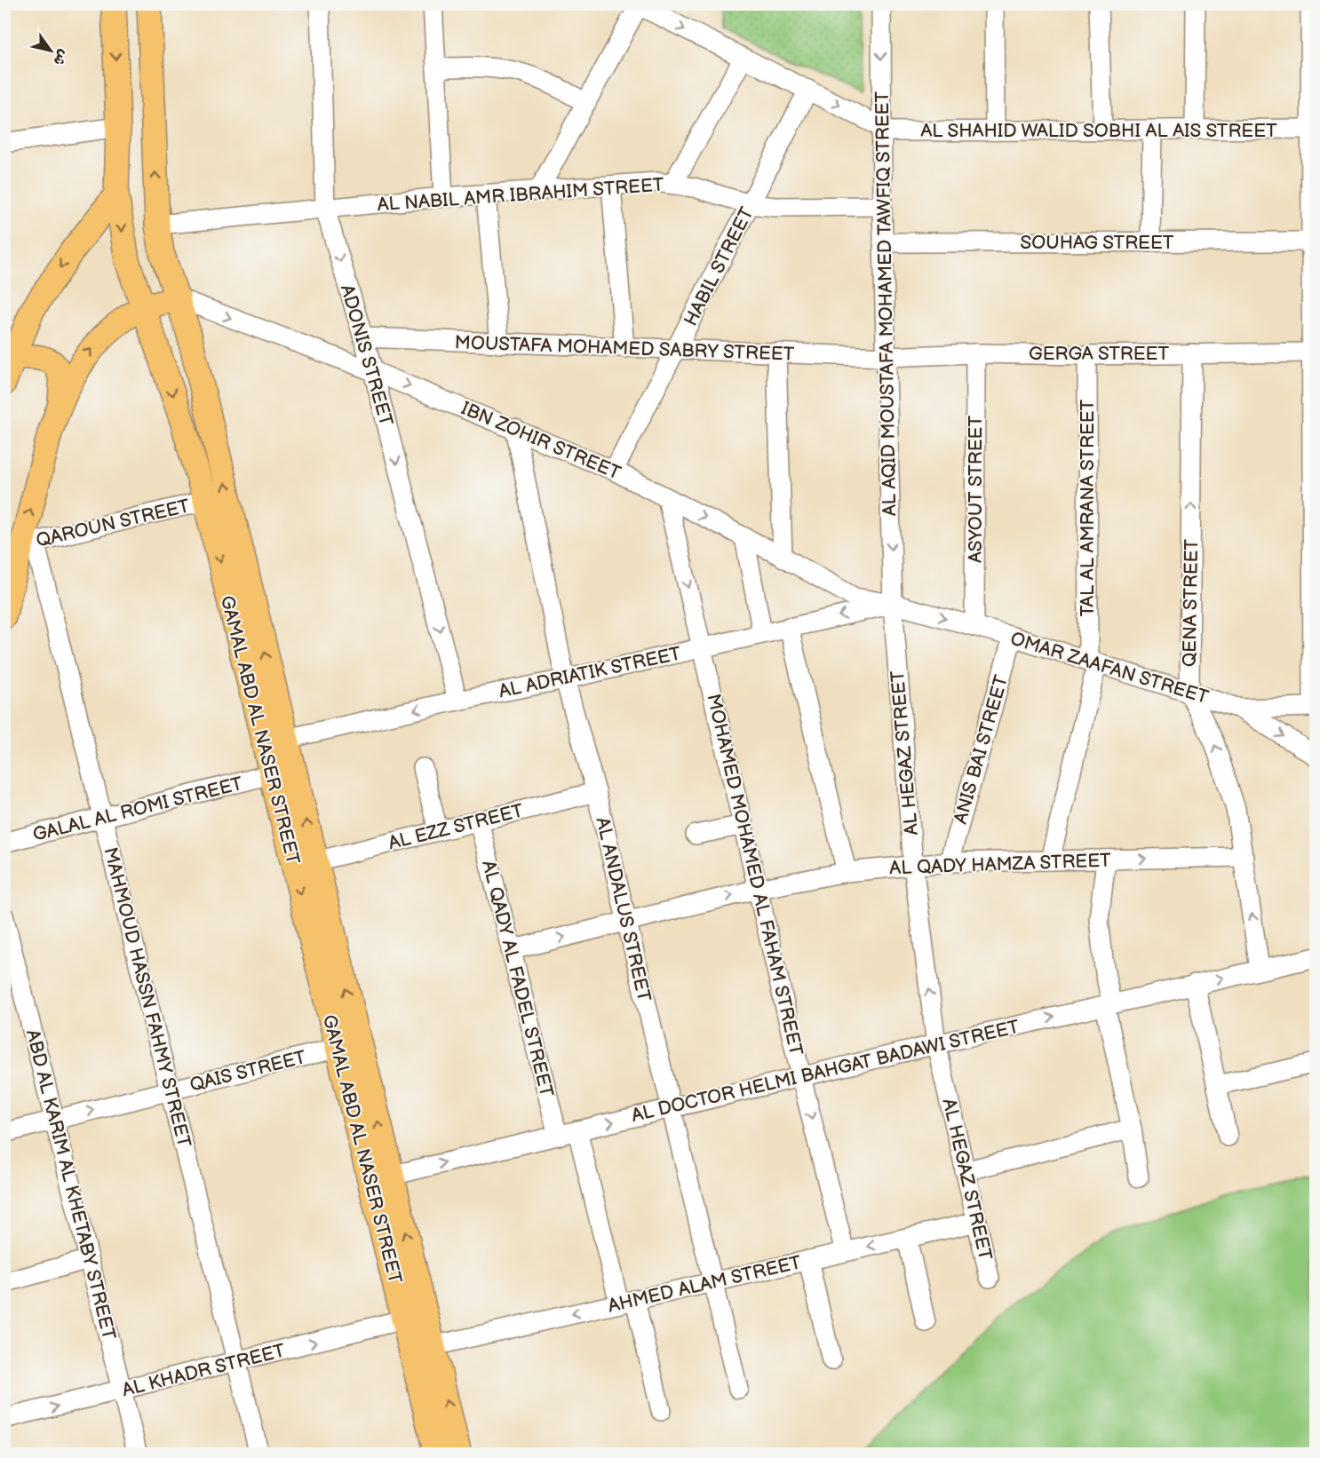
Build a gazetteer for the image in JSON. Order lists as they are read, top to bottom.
{
  "streets": {
    "main road": ["GAMAL ABD AL NASER STREET"],
    "street": [
      "AL SHAHID WALID SOBHI AL AIS STREET",
      "AL NABIL AMR IBRAHIM STREET",
      "SOUHAG STREET",
      "HABIL STREET",
      "AL AQID MOUSTAFA MOHAMED TAWFIQ STREET",
      "MOUSTAFA MOHAMED SABRY STREET",
      "GERGA STREET",
      "ADONIS STREET",
      "IBN ZOHIR STREET",
      "ASYOUT STREET",
      "TAL AL AMRANA STREET",
      "QAROUN STREET",
      "QENA STREET",
      "OMAR ZAAFAN STREET",
      "AL ADRIATIK STREET",
      "ANIS BAI STREET",
      "AL HEGAZ STREET",
      "GALAL AL ROMI STREET",
      "AL EZZ STREET",
      "AL QADY HAMZA STREET",
      "MOHAMED MOHAMED AL FAHAM STREET",
      "AL ANDALUS STREET",
      "AL QADY AL FADEL STREET",
      "MAHMOUD HASSN FAHMY STREET",
      "QAIS STREET",
      "AL DOCTOR HELMI BAHGAT BADAWI STREET",
      "ABD AL KARIM AL KHETABY STREET",
      "AHMED ALAM STREET",
      "AL KHADR STREET"
    ]
  },
  "crossings": [
    ["AL SHAHID WALID SOBHI AL AIS STREET", "AL AQID MOUSTAFA MOHAMED TAWFIQ STREET"],
    ["AL NABIL AMR IBRAHIM STREET", "HABIL STREET"],
    ["AL NABIL AMR IBRAHIM STREET", "AL AQID MOUSTAFA MOHAMED TAWFIQ STREET"],
    ["AL NABIL AMR IBRAHIM STREET", "ADONIS STREET"],
    ["AL NABIL AMR IBRAHIM STREET", "GAMAL ABD AL NASER STREET"],
    ["SOUHAG STREET", "AL AQID MOUSTAFA MOHAMED TAWFIQ STREET"],
    ["HABIL STREET", "MOUSTAFA MOHAMED SABRY STREET"],
    ["HABIL STREET", "IBN ZOHIR STREET"],
    ["AL AQID MOUSTAFA MOHAMED TAWFIQ STREET", "MOUSTAFA MOHAMED SABRY STREET"],
    ["AL AQID MOUSTAFA MOHAMED TAWFIQ STREET", "GERGA STREET"],
    ["AL AQID MOUSTAFA MOHAMED TAWFIQ STREET", "IBN ZOHIR STREET"],
    ["AL AQID MOUSTAFA MOHAMED TAWFIQ STREET", "OMAR ZAAFAN STREET"],
    ["AL AQID MOUSTAFA MOHAMED TAWFIQ STREET", "AL ADRIATIK STREET"],
    ["AL AQID MOUSTAFA MOHAMED TAWFIQ STREET", "AL HEGAZ STREET"],
    ["MOUSTAFA MOHAMED SABRY STREET", "GERGA STREET"],
    ["MOUSTAFA MOHAMED SABRY STREET", "ADONIS STREET"],
    ["GERGA STREET", "ASYOUT STREET"],
    ["GERGA STREET", "TAL AL AMRANA STREET"],
    ["GERGA STREET", "QENA STREET"],
    ["ADONIS STREET", "IBN ZOHIR STREET"],
    ["ADONIS STREET", "AL ADRIATIK STREET"],
    ["IBN ZOHIR STREET", "OMAR ZAAFAN STREET"],
    ["IBN ZOHIR STREET", "AL ADRIATIK STREET"],
    ["IBN ZOHIR STREET", "GAMAL ABD AL NASER STREET"],
    ["IBN ZOHIR STREET", "AL HEGAZ STREET"],
    ["IBN ZOHIR STREET", "MOHAMED MOHAMED AL FAHAM STREET"],
    ["IBN ZOHIR STREET", "AL ANDALUS STREET"],
    ["ASYOUT STREET", "OMAR ZAAFAN STREET"],
    ["TAL AL AMRANA STREET", "OMAR ZAAFAN STREET"],
    ["TAL AL AMRANA STREET", "AL QADY HAMZA STREET"],
    ["QAROUN STREET", "GAMAL ABD AL NASER STREET"],
    ["QAROUN STREET", "MAHMOUD HASSN FAHMY STREET"],
    ["QENA STREET", "OMAR ZAAFAN STREET"],
    ["QENA STREET", "AL QADY HAMZA STREET"],
    ["QENA STREET", "AL DOCTOR HELMI BAHGAT BADAWI STREET"],
    ["OMAR ZAAFAN STREET", "AL ADRIATIK STREET"],
    ["OMAR ZAAFAN STREET", "ANIS BAI STREET"],
    ["OMAR ZAAFAN STREET", "AL HEGAZ STREET"],
    ["AL ADRIATIK STREET", "GAMAL ABD AL NASER STREET"],
    ["AL ADRIATIK STREET", "AL HEGAZ STREET"],
    ["AL ADRIATIK STREET", "MOHAMED MOHAMED AL FAHAM STREET"],
    ["AL ADRIATIK STREET", "AL ANDALUS STREET"],
    ["GAMAL ABD AL NASER STREET", "GALAL AL ROMI STREET"],
    ["GAMAL ABD AL NASER STREET", "AL EZZ STREET"],
    ["GAMAL ABD AL NASER STREET", "QAIS STREET"],
    ["GAMAL ABD AL NASER STREET", "AL DOCTOR HELMI BAHGAT BADAWI STREET"],
    ["GAMAL ABD AL NASER STREET", "AHMED ALAM STREET"],
    ["GAMAL ABD AL NASER STREET", "AL KHADR STREET"],
    ["ANIS BAI STREET", "AL QADY HAMZA STREET"],
    ["AL HEGAZ STREET", "AL QADY HAMZA STREET"],
    ["AL HEGAZ STREET", "AL DOCTOR HELMI BAHGAT BADAWI STREET"],
    ["AL HEGAZ STREET", "AHMED ALAM STREET"],
    ["GALAL AL ROMI STREET", "MAHMOUD HASSN FAHMY STREET"],
    ["AL EZZ STREET", "AL ANDALUS STREET"],
    ["AL EZZ STREET", "AL QADY AL FADEL STREET"],
    ["AL QADY HAMZA STREET", "MOHAMED MOHAMED AL FAHAM STREET"],
    ["AL QADY HAMZA STREET", "AL ANDALUS STREET"],
    ["AL QADY HAMZA STREET", "AL QADY AL FADEL STREET"],
    ["MOHAMED MOHAMED AL FAHAM STREET", "AL DOCTOR HELMI BAHGAT BADAWI STREET"],
    ["MOHAMED MOHAMED AL FAHAM STREET", "AHMED ALAM STREET"],
    ["AL ANDALUS STREET", "AL DOCTOR HELMI BAHGAT BADAWI STREET"],
    ["AL ANDALUS STREET", "AHMED ALAM STREET"],
    ["AL QADY AL FADEL STREET", "AL DOCTOR HELMI BAHGAT BADAWI STREET"],
    ["MAHMOUD HASSN FAHMY STREET", "QAIS STREET"],
    ["MAHMOUD HASSN FAHMY STREET", "AL KHADR STREET"],
    ["QAIS STREET", "ABD AL KARIM AL KHETABY STREET"],
    ["ABD AL KARIM AL KHETABY STREET", "AL KHADR STREET"]
  ],
  "one_way": [
    "ADONIS STREET",
    "IBN ZOHIR STREET",
    "AL ADRIATIK STREET",
    "AL QADY HAMZA STREET",
    "AHMED ALAM STREET"
  ],
  "north": "bottom right"
}
